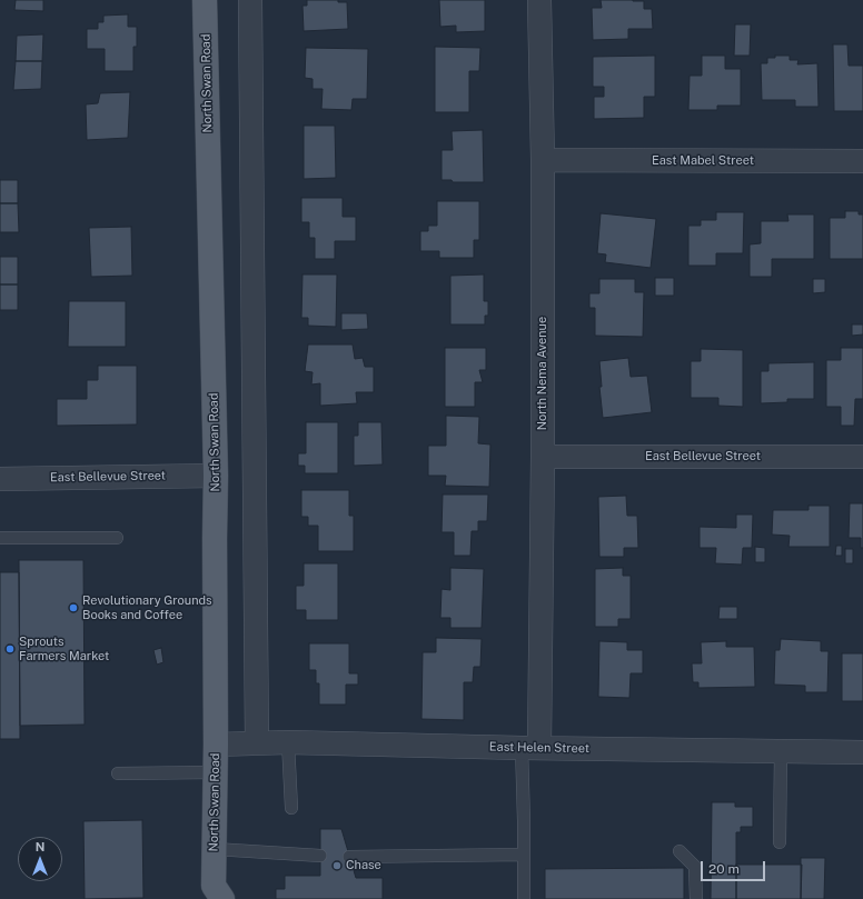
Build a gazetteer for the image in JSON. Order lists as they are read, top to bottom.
{
  "streets": {
    "main road": ["North Swan Road"],
    "street": [
      "East Mabel Street",
      "North Nema Avenue",
      "East Bellevue Street",
      "East Helen Street"
    ]
  },
  "crossings": [
    ["North Swan Road", "East Bellevue Street"],
    ["North Swan Road", "East Helen Street"],
    ["East Mabel Street", "North Nema Avenue"],
    ["North Nema Avenue", "East Bellevue Street"],
    ["North Nema Avenue", "East Helen Street"]
  ],
  "places": ["Revolutionary Grounds Books and Coffee", "Sprouts Farmers Market", "Chase"],
  "scale_bar": "20 m",
  "north": "top"
}
